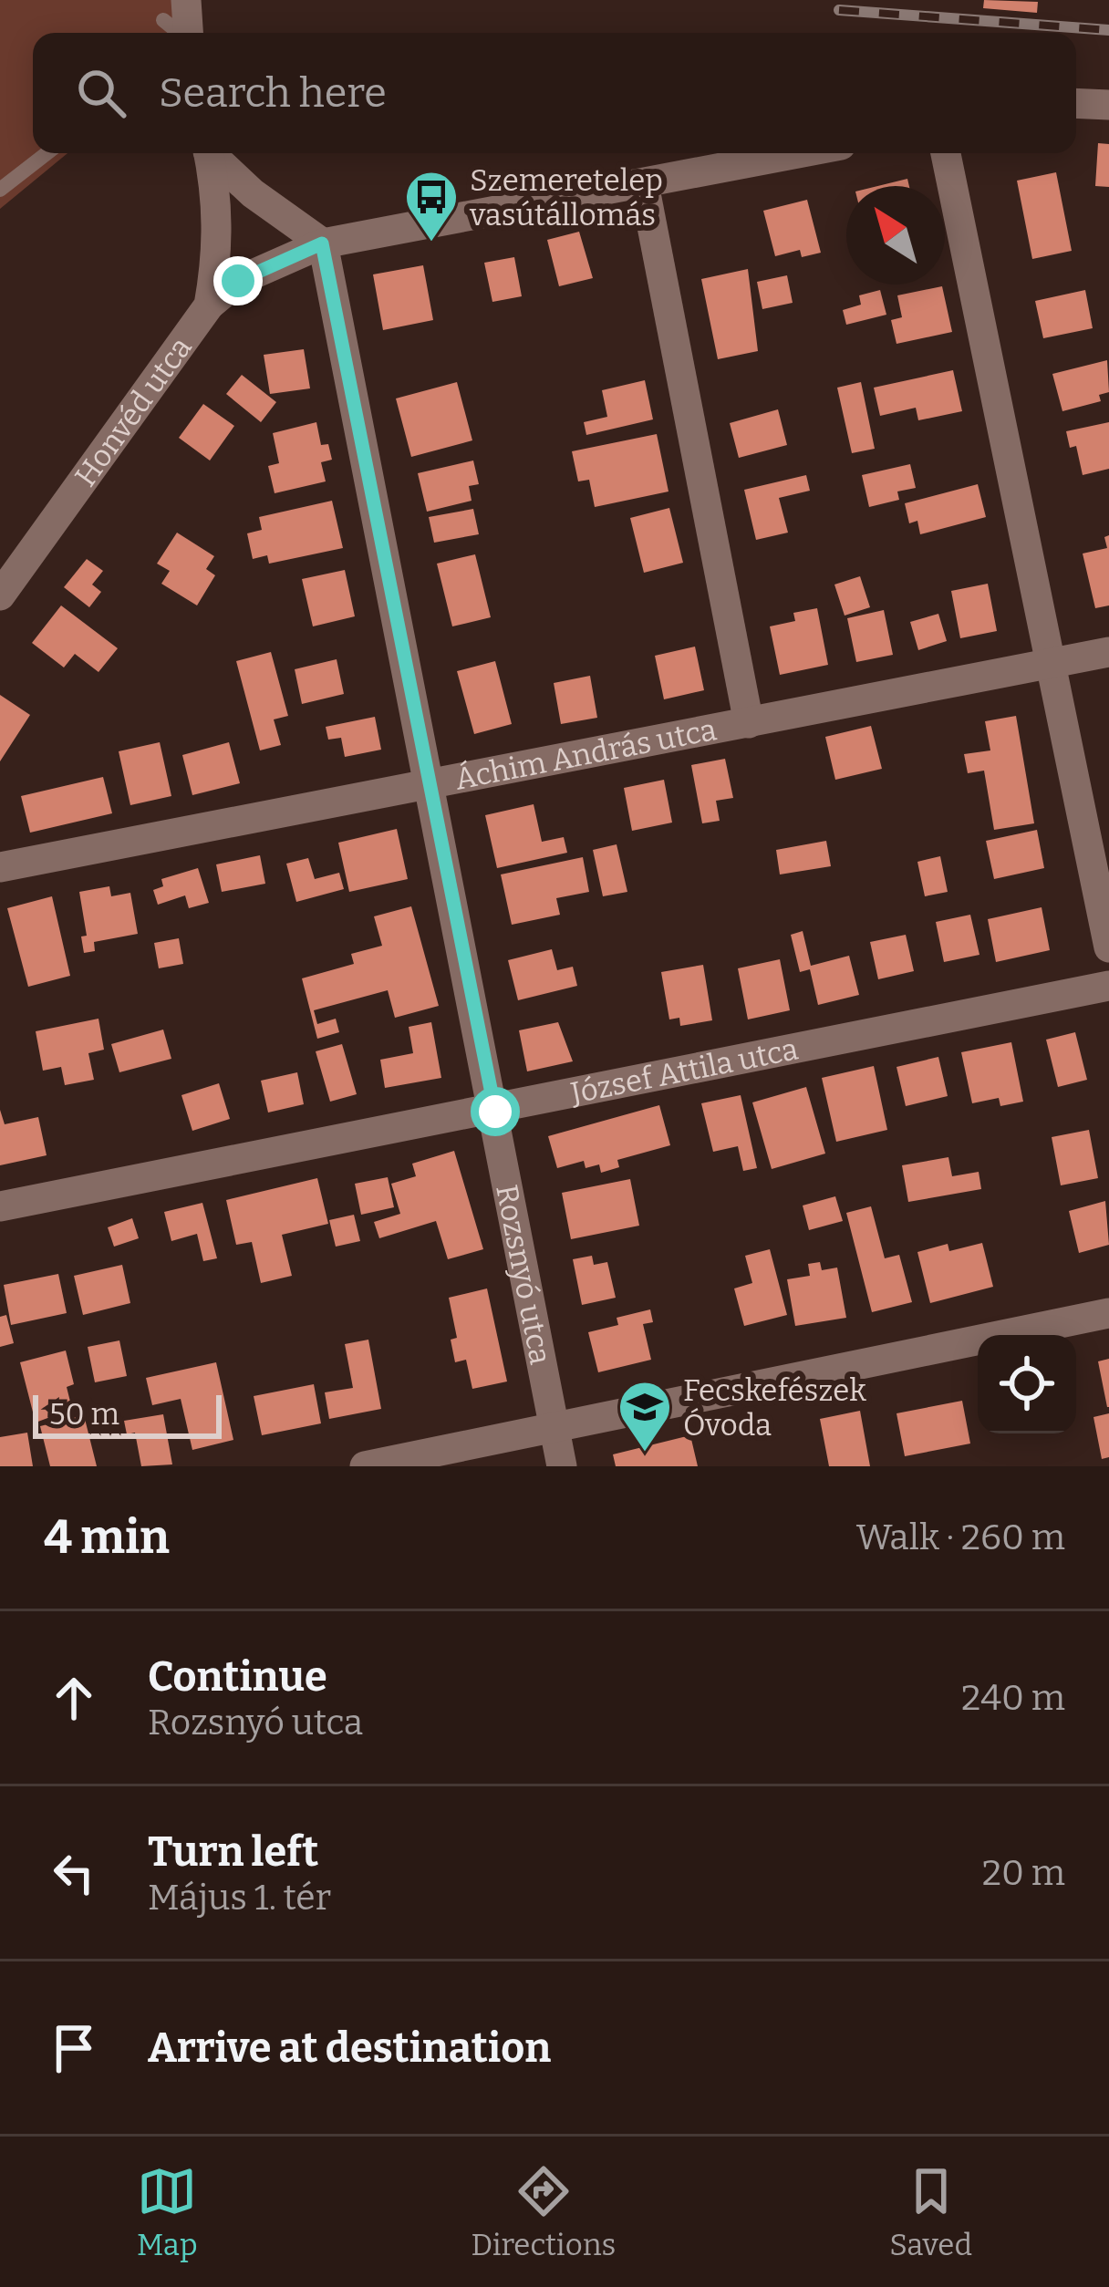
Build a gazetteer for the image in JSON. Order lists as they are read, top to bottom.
{
  "streets": {
    "street": [
      "Honvéd utca",
      "Áchim András utca",
      "József Attila utca",
      "Rozsnyó utca"
    ]
  },
  "crossings": [
    ["Áchim András utca", "Rozsnyó utca"],
    ["József Attila utca", "Rozsnyó utca"]
  ],
  "places": {
    "bus stop": ["Szemeretelep vasútállomás"],
    "school or university": ["Fecskefészek Óvoda"]
  },
  "scale_bar": "50 m",
  "north": "top left",
  "page": {
    "search": "Search here",
    "scale": "50 m",
    "heading": ["4 min", "Walk · 260 m"],
    "list": [
      ["Continue", "Rozsnyó utca", "240 m"],
      ["Turn left", "Május 1. tér", "20 m"],
      "Arrive at destination"
    ],
    "nav": ["Map", "Directions", "Saved"]
  }
}
